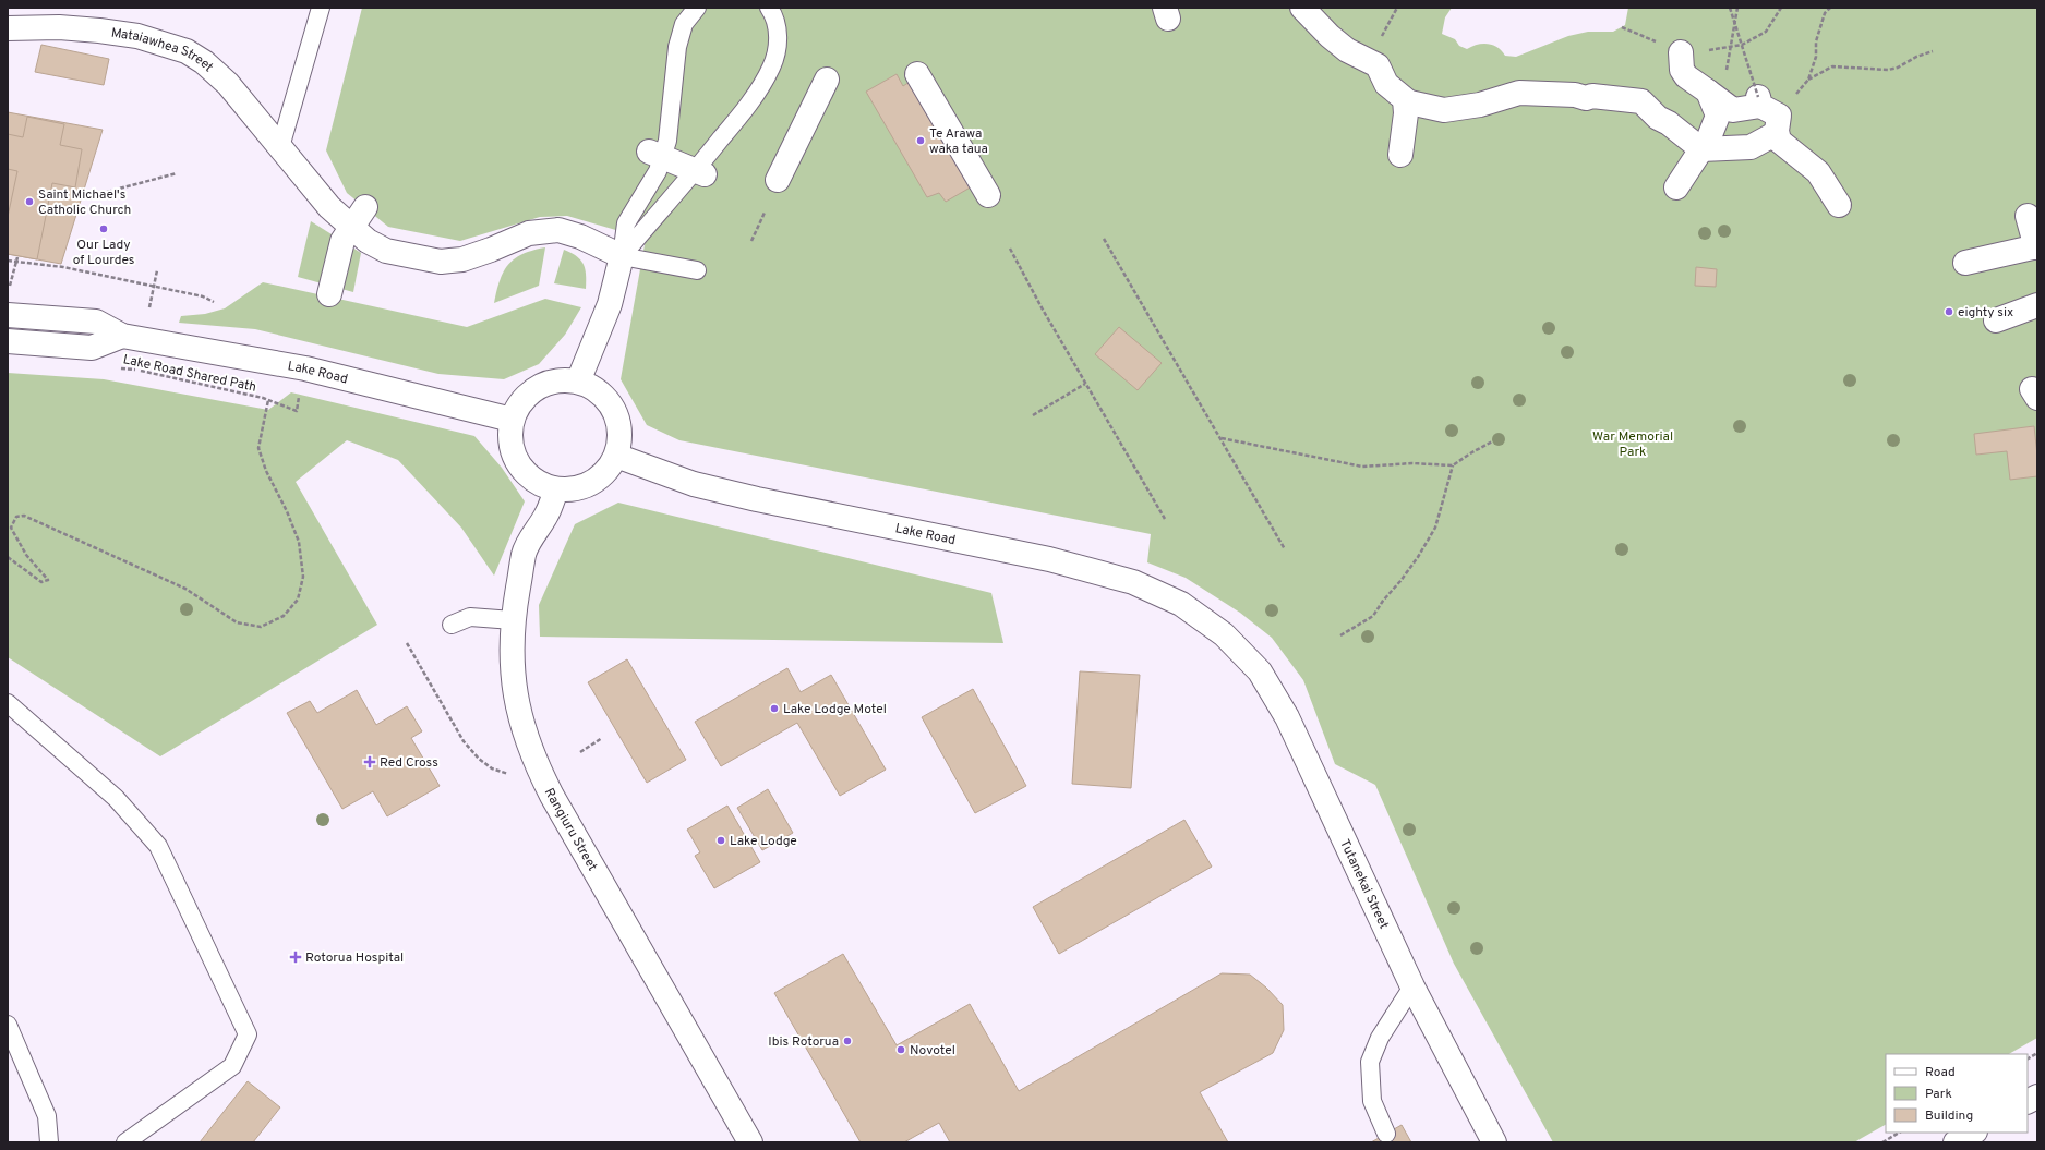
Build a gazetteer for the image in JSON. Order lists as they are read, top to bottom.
{
  "streets": {
    "street": [
      "Mataiawhea Street",
      "Lake Road",
      "Rangiuru Street",
      "Tutanekai Street"
    ],
    "path": ["Lake Road Shared Path"]
  },
  "crossings": [
    ["Lake Road", "Rangiuru Street"],
    ["Lake Road", "Tutanekai Street"]
  ],
  "parks": ["War Memorial Park"],
  "places": {
    "other": [
      "Te Arawa waka taua",
      "Saint Michael's Catholic Church",
      "Our Lady of Lourdes",
      "eighty six",
      "Lake Lodge Motel",
      "Lake Lodge",
      "Ibis Rotorua",
      "Novotel"
    ],
    "health": ["Red Cross", "Rotorua Hospital"]
  },
  "legend": ["Road", "Park", "Building"]
}
